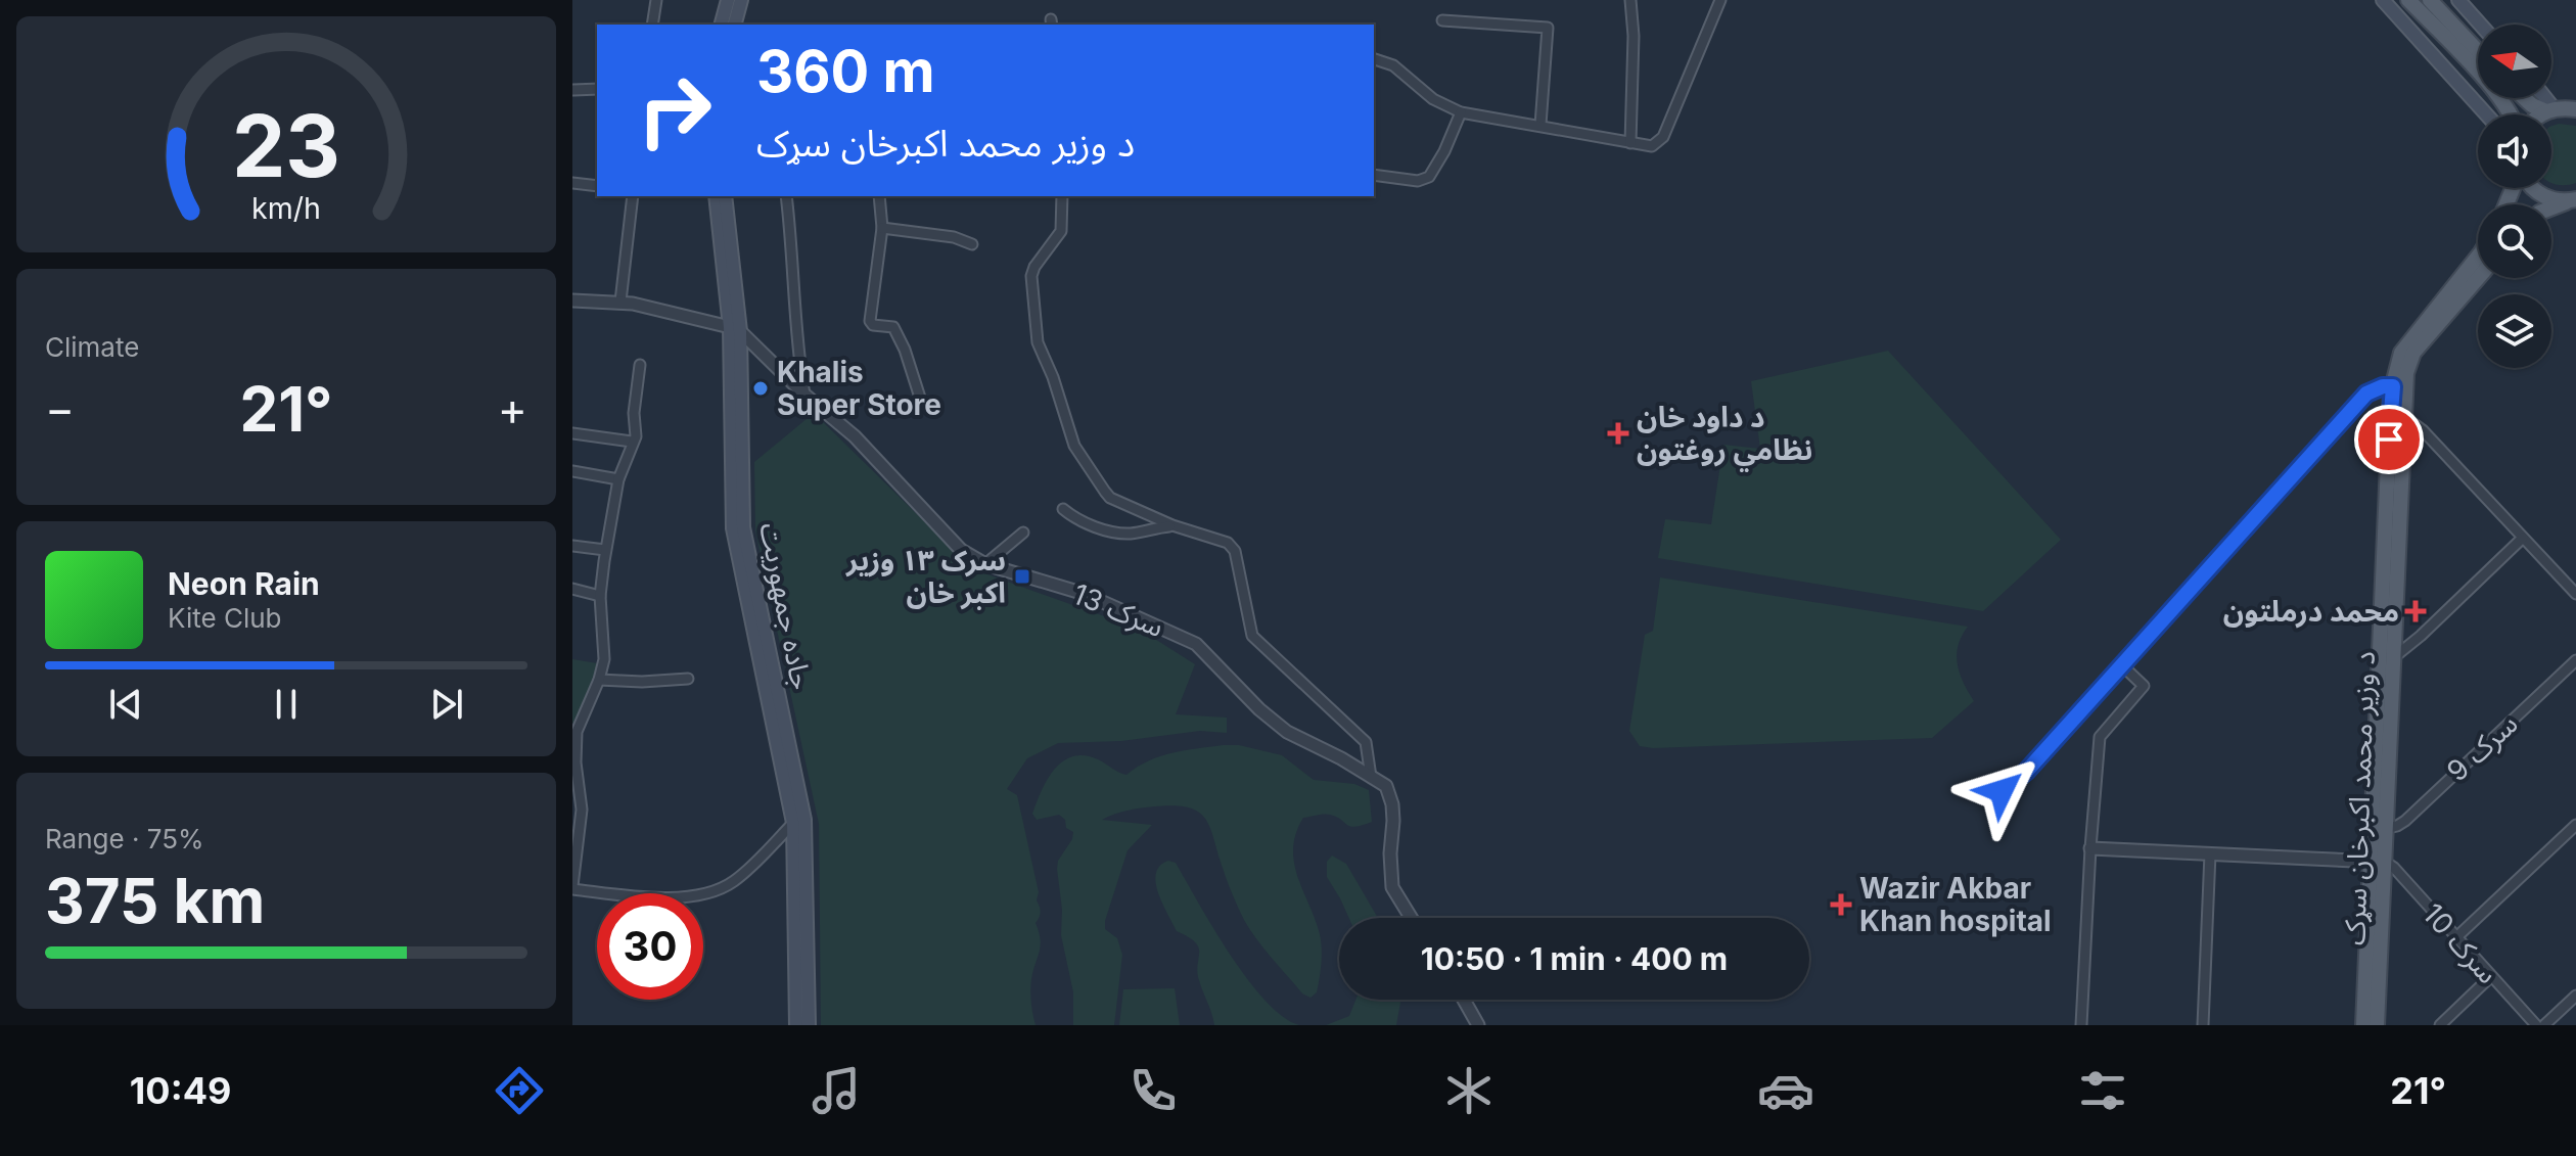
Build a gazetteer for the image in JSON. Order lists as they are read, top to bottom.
{
  "streets": {
    "main road": ["جاده جمهوریت", "د وزیر محمد اکبرخان سړک"],
    "street": ["سرک 13", "سرک 9", "سرک 10"]
  },
  "crossings": [
    ["جاده جمهوریت", "سرک 13"],
    ["سرک 9", "د وزیر محمد اکبرخان سړک"],
    ["د وزیر محمد اکبرخان سړک", "سرک 10"]
  ],
  "places": {
    "other": ["Khalis Super Store"],
    "health": ["د داود خان نظامي روغتون", "محمد درملتون", "Wazir Akbar Khan hospital"],
    "transit": ["سرک ۱۳ وزیر اکبر خان"]
  },
  "north": "left",
  "page": {
    "turn": ["360 m", "د وزیر محمد اکبرخان سړک"],
    "tile": [
      "Climate",
      ["Range · 75%", "375 km"]
    ],
    "heat": ["−", "21°", "+"],
    "song": ["Neon Rain", "Kite Club"],
    "limit": "30",
    "trip": "10:50 · 1 min · 400 m",
    "tabs": ["10:49", "21°"],
    "gauge": ["23", "km/h"]
  }
}
